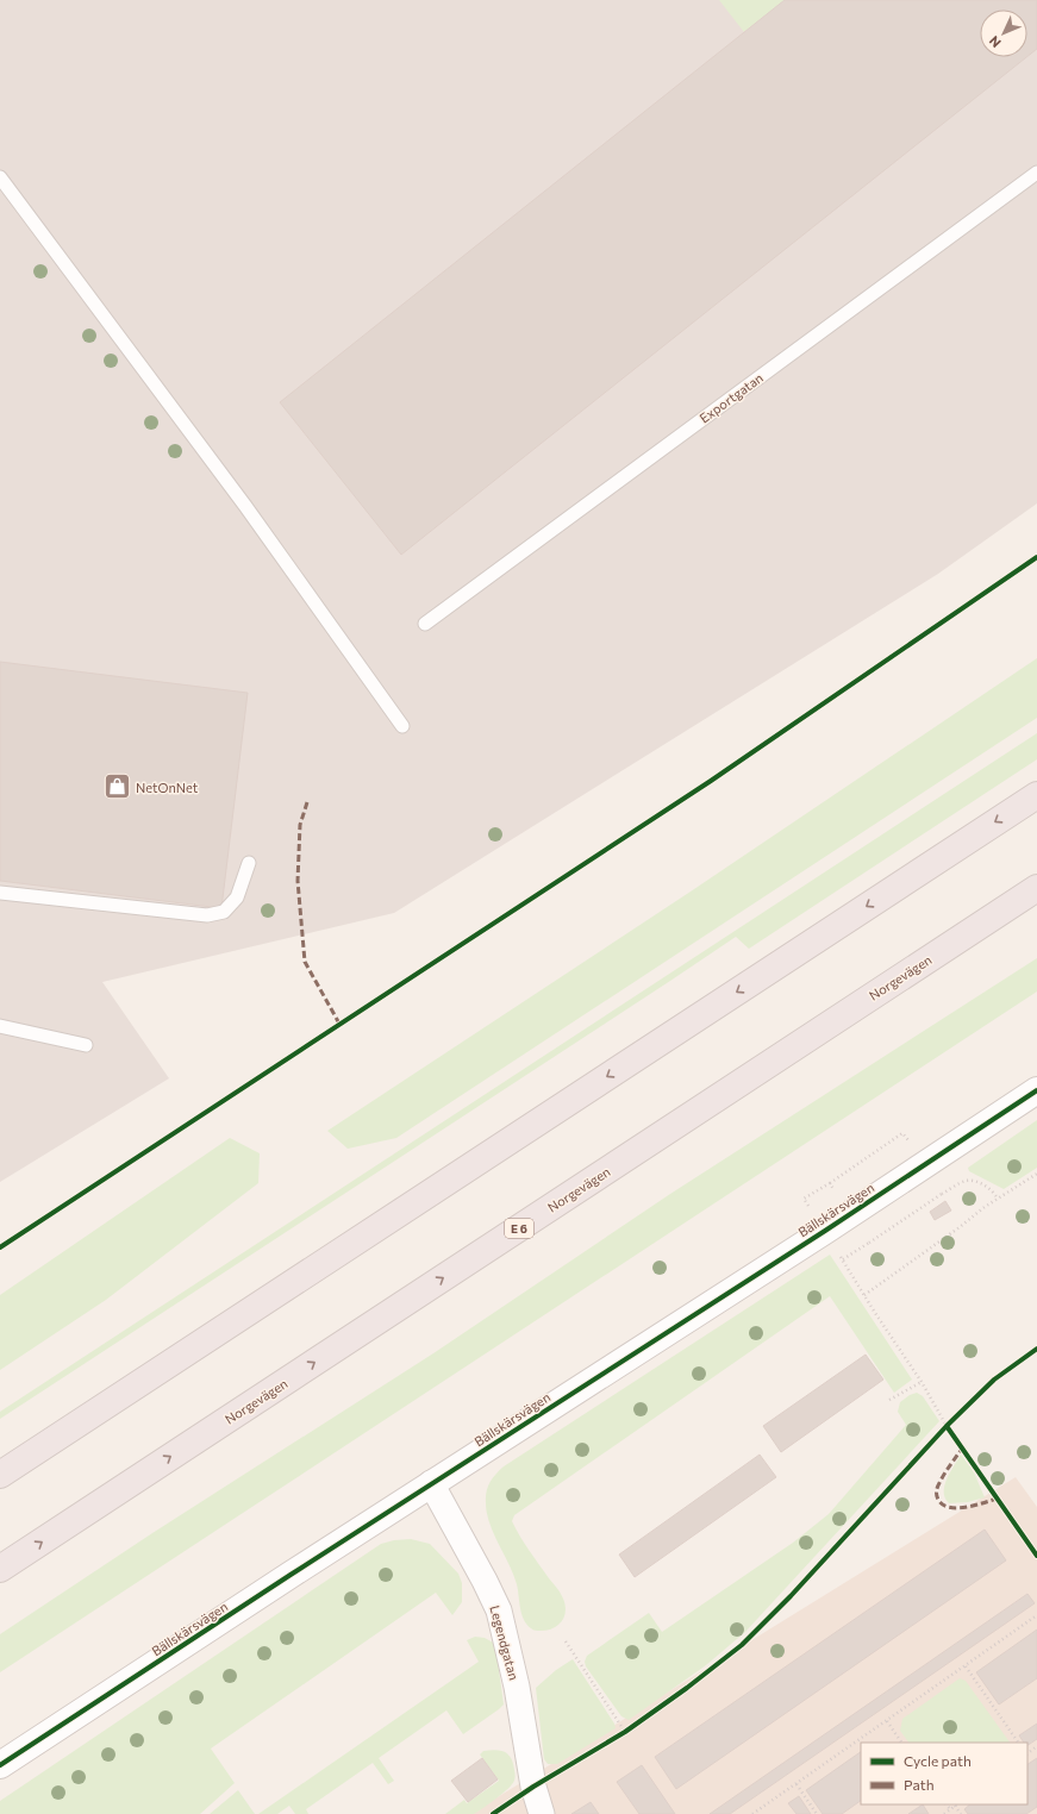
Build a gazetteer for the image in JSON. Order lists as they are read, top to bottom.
{
  "streets": {
    "highway": ["Norgevägen", "E 6"],
    "street": ["Bällskärsvägen", "Legendgatan"],
    "lane": ["Exportgatan"]
  },
  "crossings": [
    ["Bällskärsvägen", "Legendgatan"]
  ],
  "places": {
    "shop": ["NetOnNet"]
  },
  "legend": ["Cycle path", "Path"],
  "north": "bottom left"
}
